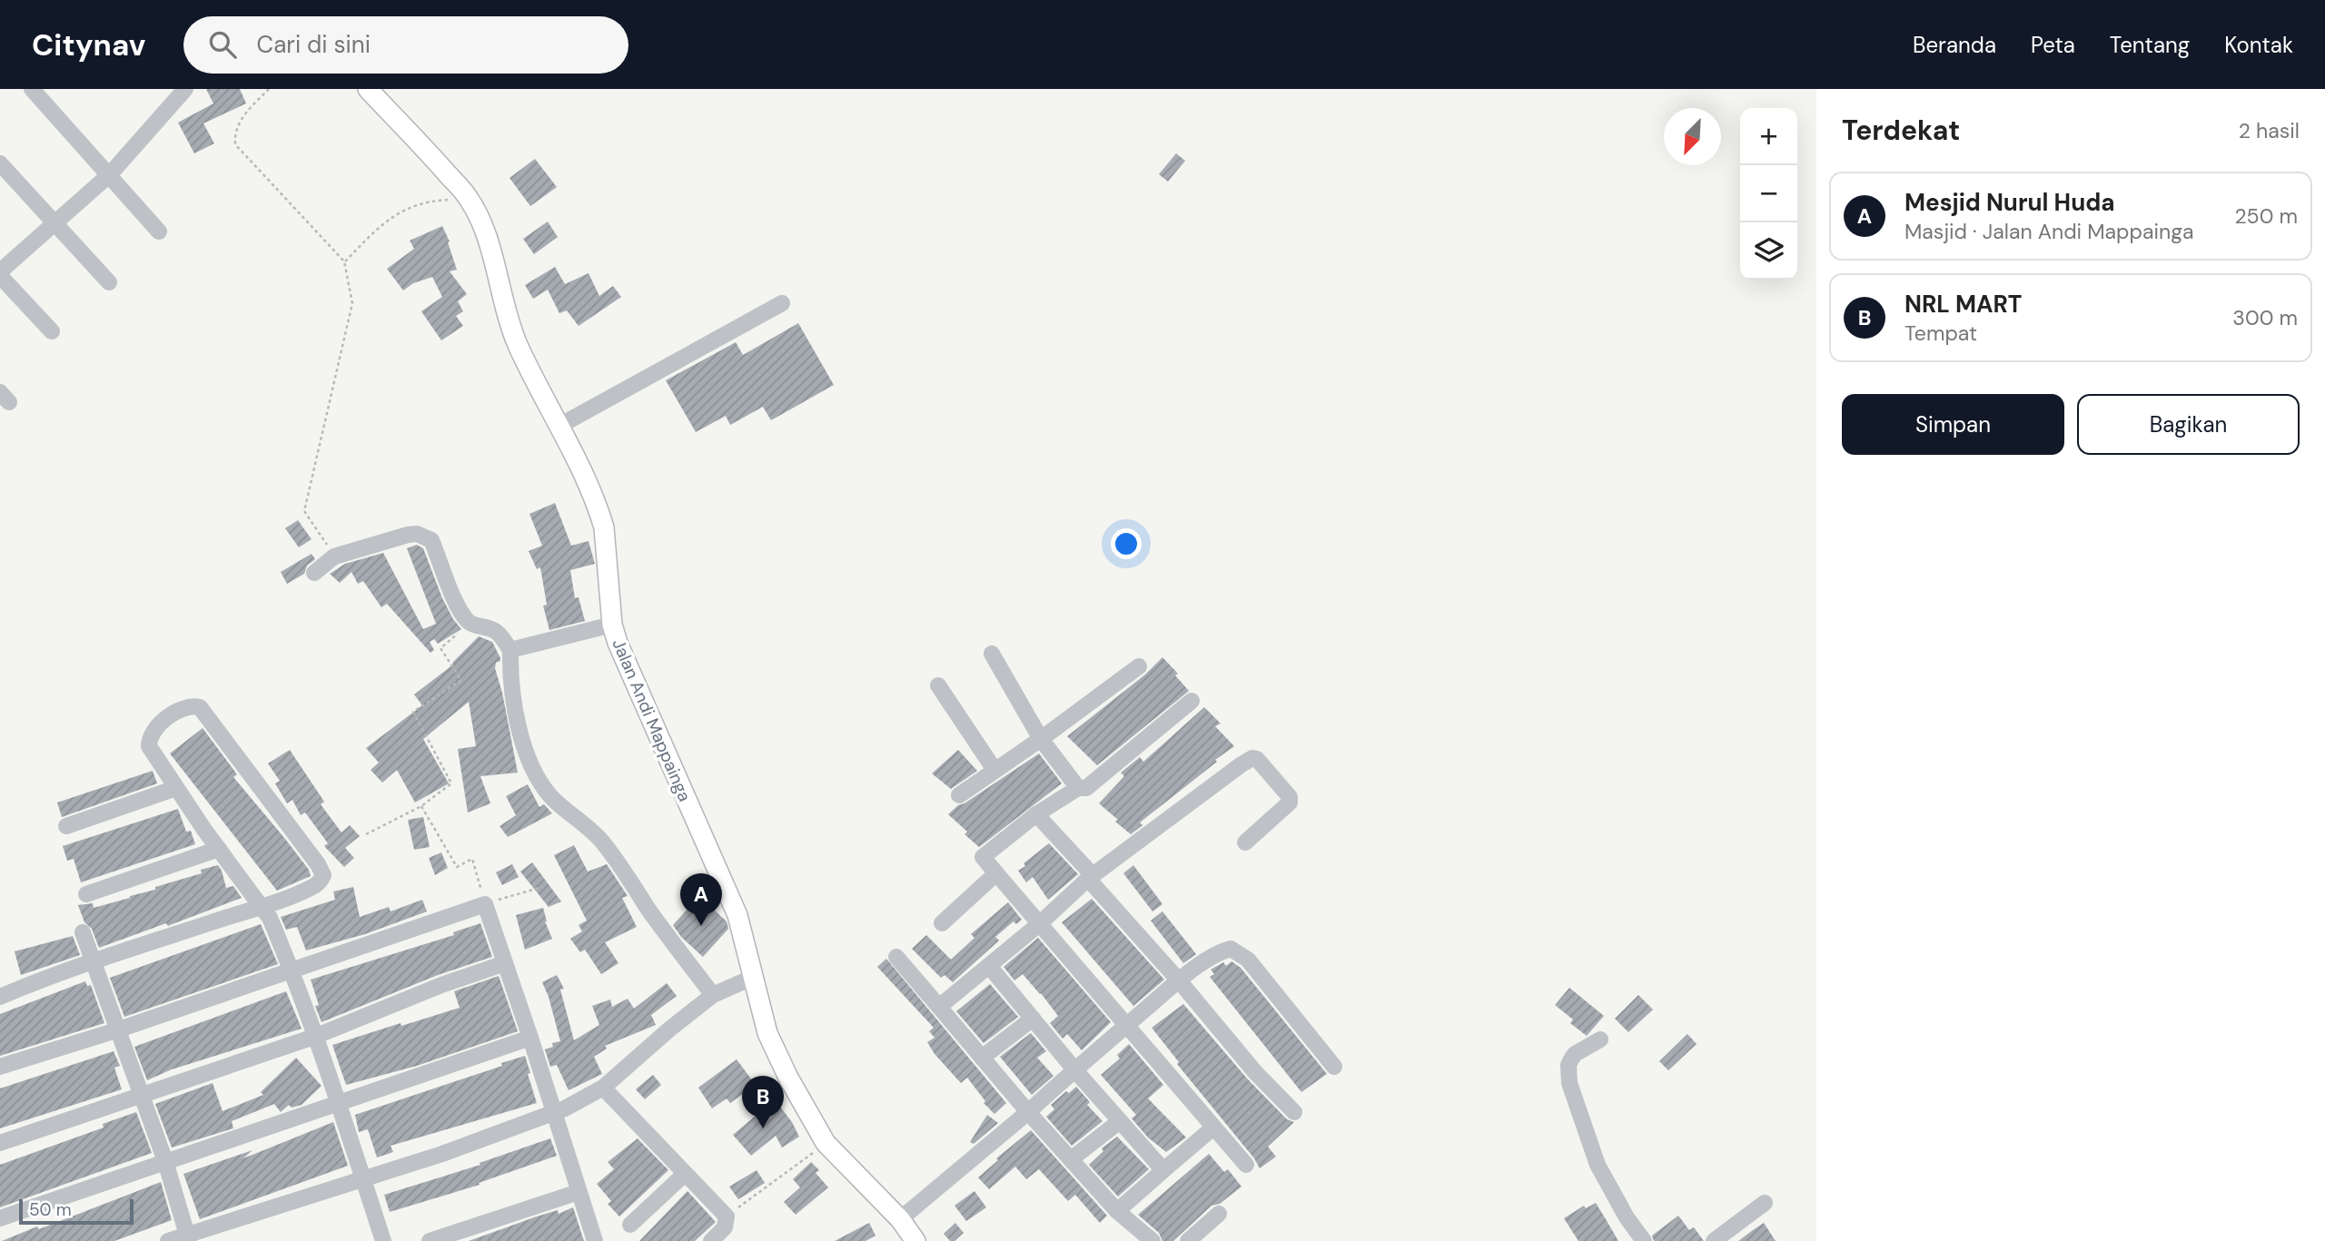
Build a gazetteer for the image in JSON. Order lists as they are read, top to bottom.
{
  "streets": {
    "main road": ["Jalan Andi Mappainga"]
  },
  "scale_bar": "50 m",
  "north": "bottom left",
  "page": {
    "header": "Citynav",
    "search": "Cari di sini",
    "nav": [
      "Beranda",
      "Peta",
      "Tentang",
      "Kontak"
    ],
    "heading": ["Terdekat", "2 hasil"],
    "map_buttons": ["+", "−"],
    "list": [
      {
        "mark": "A",
        "name": "Mesjid Nurul Huda",
        "note": "Masjid · Jalan Andi Mappainga",
        "value": "250 m"
      },
      {
        "mark": "B",
        "name": "NRL MART",
        "note": "Tempat",
        "value": "300 m"
      }
    ],
    "buttons": ["Simpan", "Bagikan"],
    "pins": ["A", "B"],
    "scale": "50 m"
  }
}
